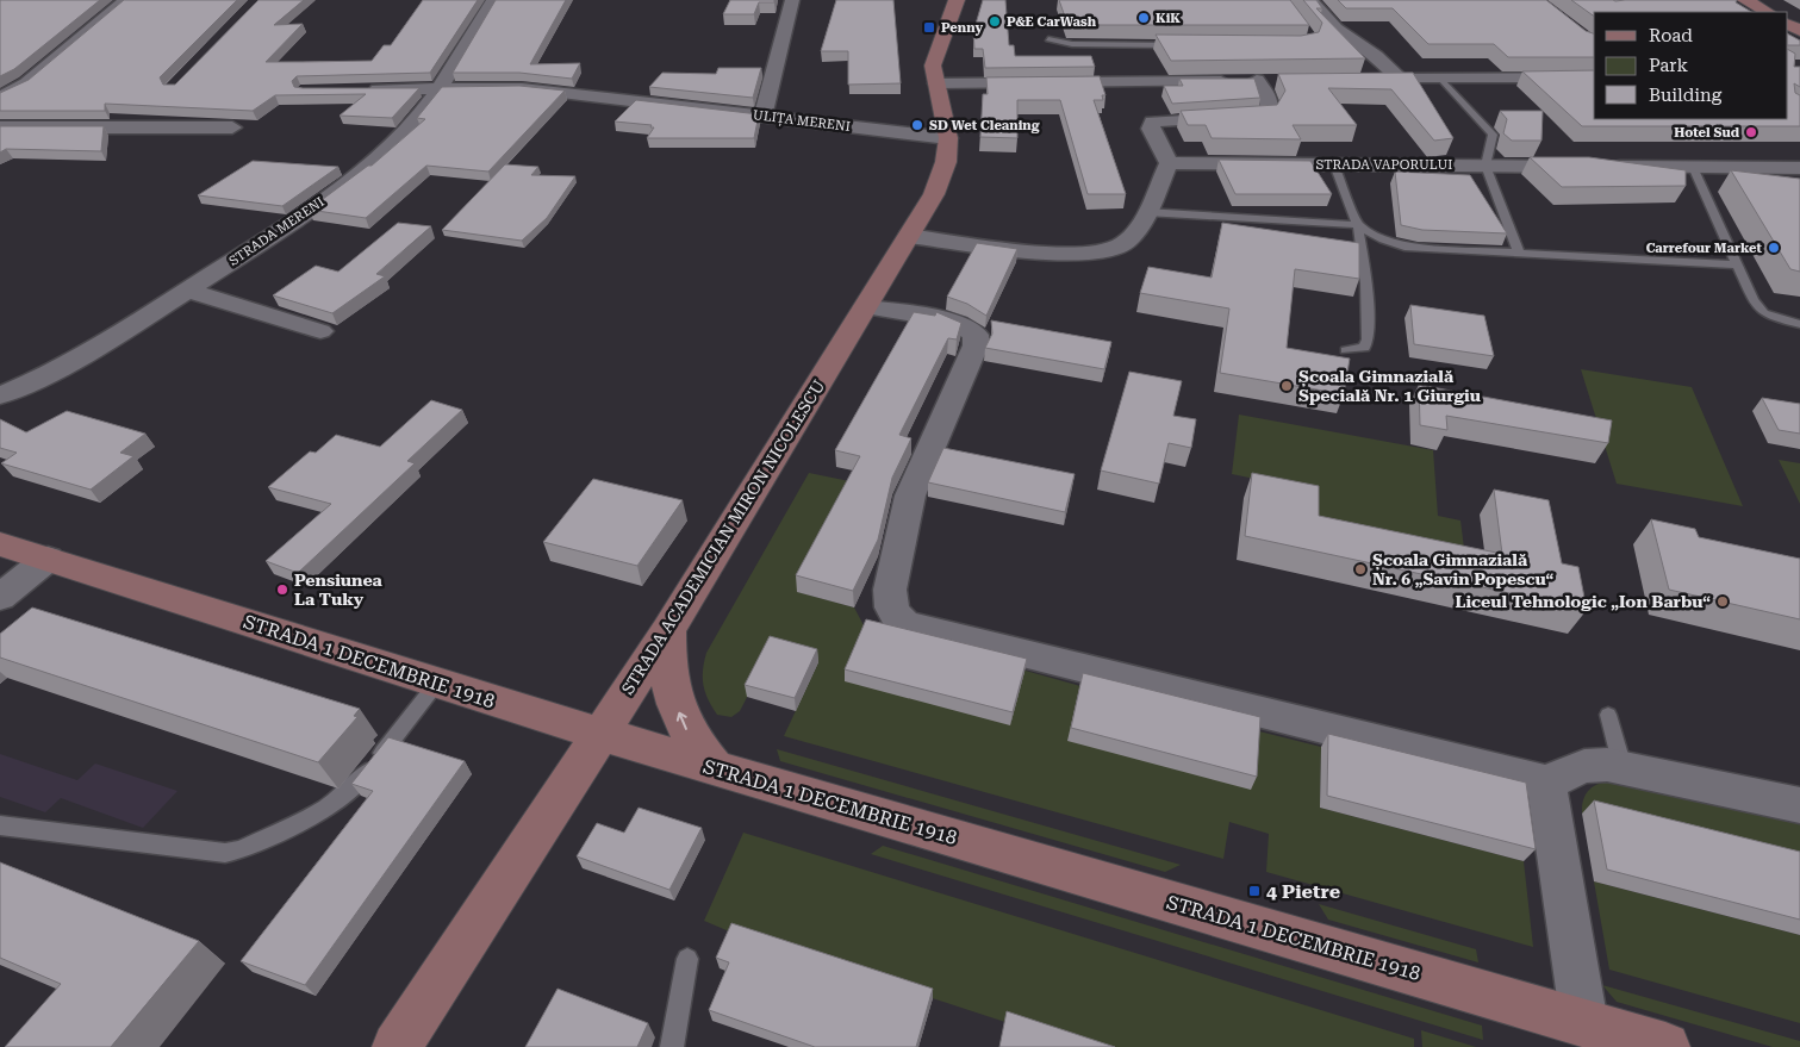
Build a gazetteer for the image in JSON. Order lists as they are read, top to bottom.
{
  "streets": {
    "street": [
      "ULIȚA MERENI",
      "STRADA VAPORULUI",
      "STRADA MERENI",
      "STRADA ACADEMICIAN MIRON NICOLESCU",
      "STRADA 1 DECEMBRIE 1918"
    ]
  },
  "crossings": [
    ["ULIȚA MERENI", "STRADA MERENI"],
    ["ULIȚA MERENI", "STRADA ACADEMICIAN MIRON NICOLESCU"],
    ["STRADA ACADEMICIAN MIRON NICOLESCU", "STRADA 1 DECEMBRIE 1918"]
  ],
  "places": {
    "other": [
      "KiK",
      "P&E CarWash",
      "SD Wet Cleaning",
      "Hotel Sud",
      "Carrefour Market",
      "Școala Gimnazială Specială Nr. 1 Giurgiu",
      "Școala Gimnazială Nr. 6 „Savin Popescu“",
      "Pensiunea La Tuky",
      "Liceul Tehnologic „Ion Barbu“"
    ],
    "transit": ["Penny", "4 Pietre"]
  },
  "legend": ["Road", "Park", "Building"]
}
